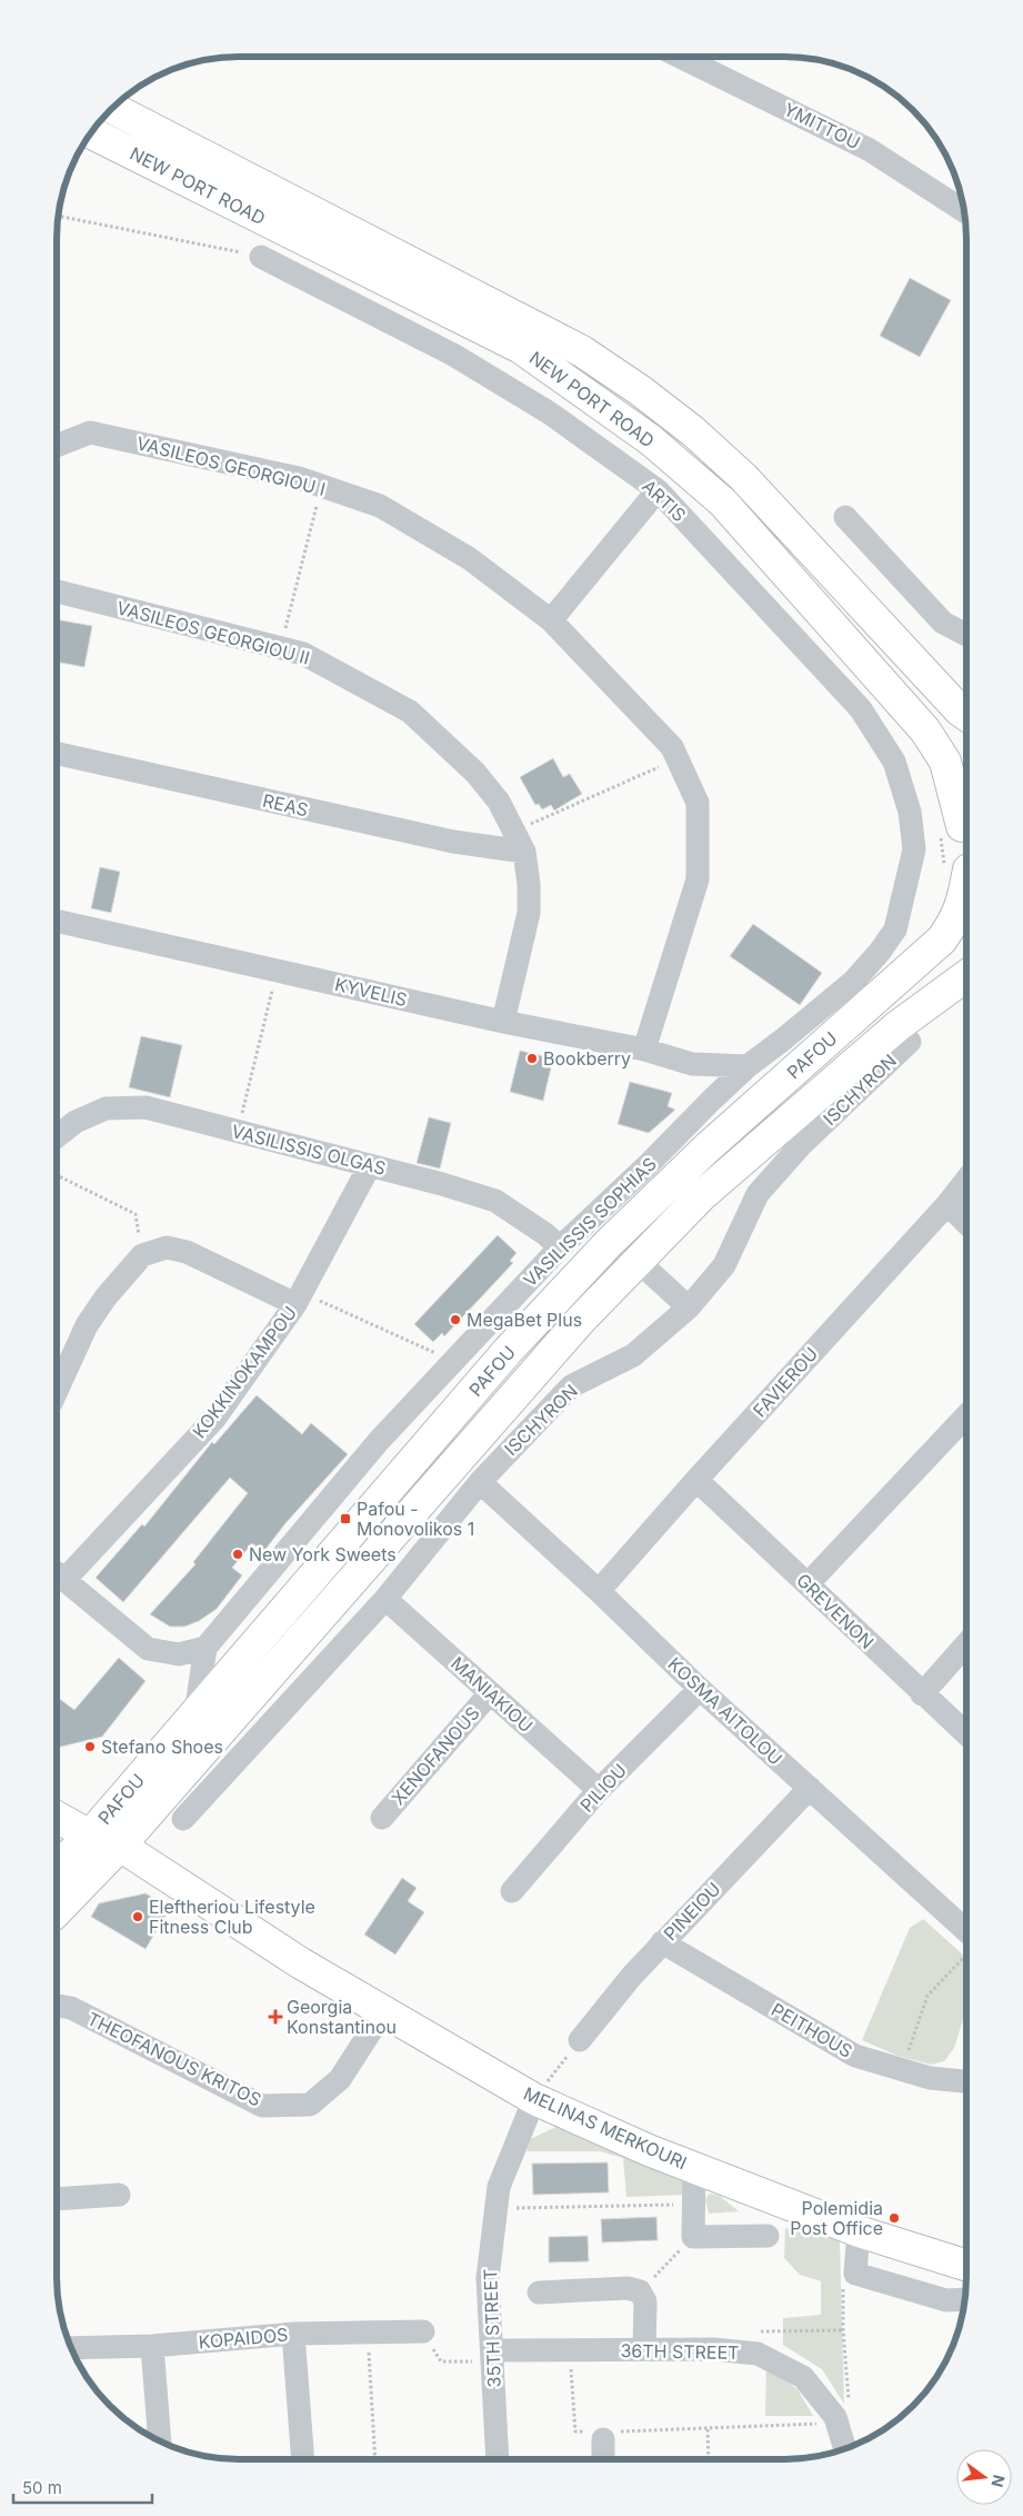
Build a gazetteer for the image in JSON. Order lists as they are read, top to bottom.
{
  "streets": {
    "main road": ["NEW PORT ROAD", "PAFOU", "MELINAS MERKOURI"],
    "street": [
      "YMITTOU",
      "VASILEOS GEORGIOU I",
      "ARTIS",
      "VASILEOS GEORGIOU II",
      "REAS",
      "KYVELIS",
      "ISCHYRON",
      "VASILISSIS OLGAS",
      "VASILISSIS SOPHIAS",
      "KOKKINOKAMPOU",
      "FAVIEROU",
      "GREVENON",
      "MANIAKIOU",
      "KOSMA AITOLOU",
      "XENOFANOUS",
      "PILIOU",
      "PINEIOU",
      "PEITHOUS",
      "THEOFANOUS KRITOS",
      "35TH STREET",
      "KOPAIDOS",
      "36TH STREET"
    ]
  },
  "crossings": [
    ["VASILEOS GEORGIOU I", "KYVELIS"],
    ["ARTIS", "VASILISSIS SOPHIAS"],
    ["VASILEOS GEORGIOU II", "REAS"],
    ["VASILEOS GEORGIOU II", "KYVELIS"],
    ["KYVELIS", "VASILISSIS SOPHIAS"],
    ["PAFOU", "MELINAS MERKOURI"],
    ["ISCHYRON", "MANIAKIOU"],
    ["ISCHYRON", "KOSMA AITOLOU"],
    ["VASILISSIS OLGAS", "VASILISSIS SOPHIAS"],
    ["VASILISSIS OLGAS", "KOKKINOKAMPOU"],
    ["FAVIEROU", "GREVENON"],
    ["FAVIEROU", "KOSMA AITOLOU"],
    ["MANIAKIOU", "XENOFANOUS"],
    ["MANIAKIOU", "PILIOU"],
    ["KOSMA AITOLOU", "PILIOU"],
    ["KOSMA AITOLOU", "PINEIOU"],
    ["PINEIOU", "PEITHOUS"],
    ["THEOFANOUS KRITOS", "MELINAS MERKOURI"],
    ["MELINAS MERKOURI", "35TH STREET"],
    ["35TH STREET", "36TH STREET"]
  ],
  "places": {
    "other": [
      "Bookberry",
      "MegaBet Plus",
      "New York Sweets",
      "Stefano Shoes",
      "Eleftheriou Lifestyle Fitness Club",
      "Polemidia Post Office"
    ],
    "transit": ["Pafou - Monovolikos 1"],
    "health": ["Georgia Konstantinou"]
  },
  "scale_bar": "50 m",
  "north": "right"
}
